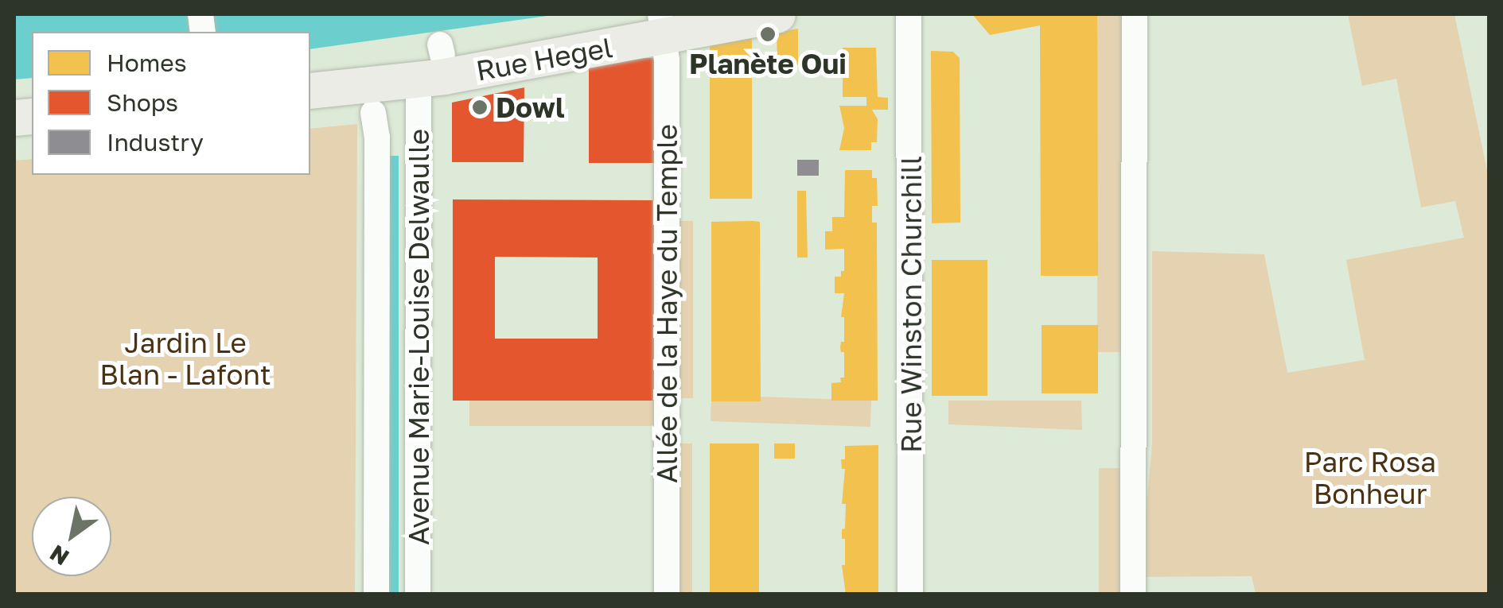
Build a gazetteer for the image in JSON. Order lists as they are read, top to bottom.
{
  "streets": {
    "street": [
      "Rue Hegel",
      "Allée de la Haye du Temple",
      "Rue Winston Churchill",
      "Avenue Marie-Louise Delwaulle"
    ]
  },
  "crossings": [
    ["Rue Hegel", "Allée de la Haye du Temple"],
    ["Rue Hegel", "Avenue Marie-Louise Delwaulle"]
  ],
  "parks": ["Jardin Le Blan - Lafont", "Parc Rosa Bonheur"],
  "places": ["Planète Oui", "Dowl"],
  "legend": ["Homes", "Shops", "Industry"],
  "north": "bottom left"
}
